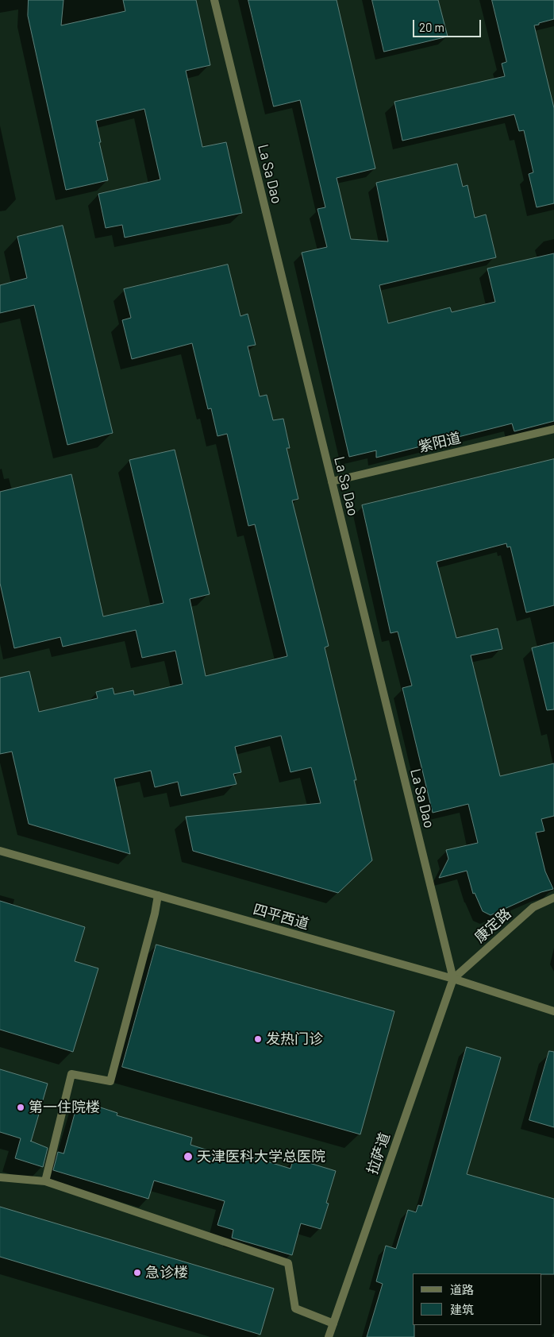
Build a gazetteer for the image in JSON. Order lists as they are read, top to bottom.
{
  "streets": {
    "street": [
      "La Sa Dao",
      "紫阳道",
      "四平西道",
      "康定路",
      "拉萨道"
    ]
  },
  "crossings": [
    ["La Sa Dao", "紫阳道"],
    ["La Sa Dao", "四平西道"],
    ["La Sa Dao", "康定路"],
    ["La Sa Dao", "拉萨道"],
    ["四平西道", "康定路"],
    ["四平西道", "拉萨道"],
    ["康定路", "拉萨道"]
  ],
  "places": [
    "发热门诊",
    "第一住院楼",
    "天津医科大学总医院",
    "急诊楼"
  ],
  "legend": ["道路", "建筑"],
  "scale_bar": "20 m"
}
